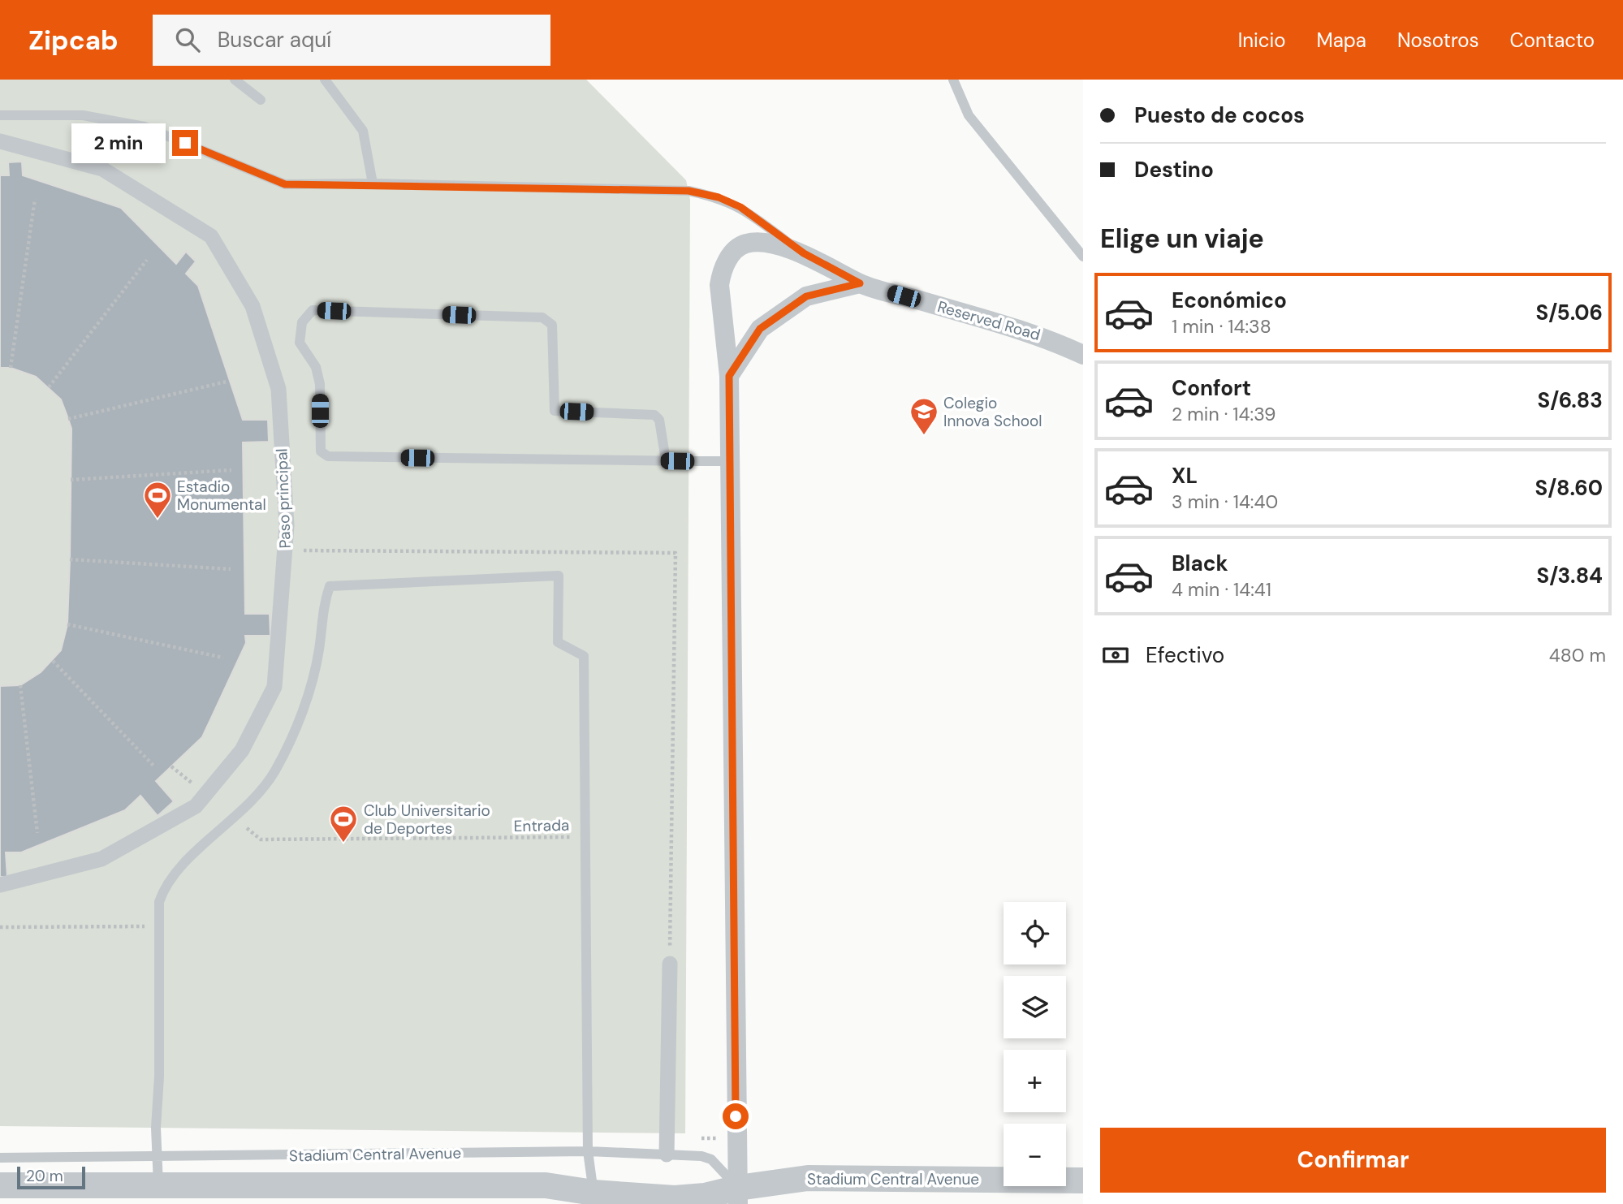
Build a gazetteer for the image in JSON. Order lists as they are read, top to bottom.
{
  "streets": {
    "street": ["Reserved Road", "Paso principal", "Stadium Central Avenue"],
    "path": ["Entrada"]
  },
  "crossings": [
    ["Reserved Road", "Stadium Central Avenue"]
  ],
  "places": {
    "school or university": ["Colegio Innova School"],
    "sports": ["Estadio Monumental", "Club Universitario de Deportes"]
  },
  "scale_bar": "20 m",
  "page": {
    "header": "Zipcab",
    "search": "Buscar aquí",
    "nav": [
      "Inicio",
      "Mapa",
      "Nosotros",
      "Contacto"
    ],
    "banner": ["Puesto de cocos", "Destino"],
    "bubble": "2 min",
    "heading": "Elige un viaje",
    "list": [
      {
        "name": "Económico",
        "note": "1 min · 14:38",
        "value": "S/5.06"
      },
      {
        "name": "Confort",
        "note": "2 min · 14:39",
        "value": "S/6.83"
      },
      {
        "name": "XL",
        "note": "3 min · 14:40",
        "value": "S/8.60"
      },
      {
        "name": "Black",
        "note": "4 min · 14:41",
        "value": "S/3.84"
      }
    ],
    "pay": ["Efectivo", "480 m"],
    "map_buttons": ["+", "−"],
    "buttons": "Confirmar",
    "scale": "20 m"
  }
}
